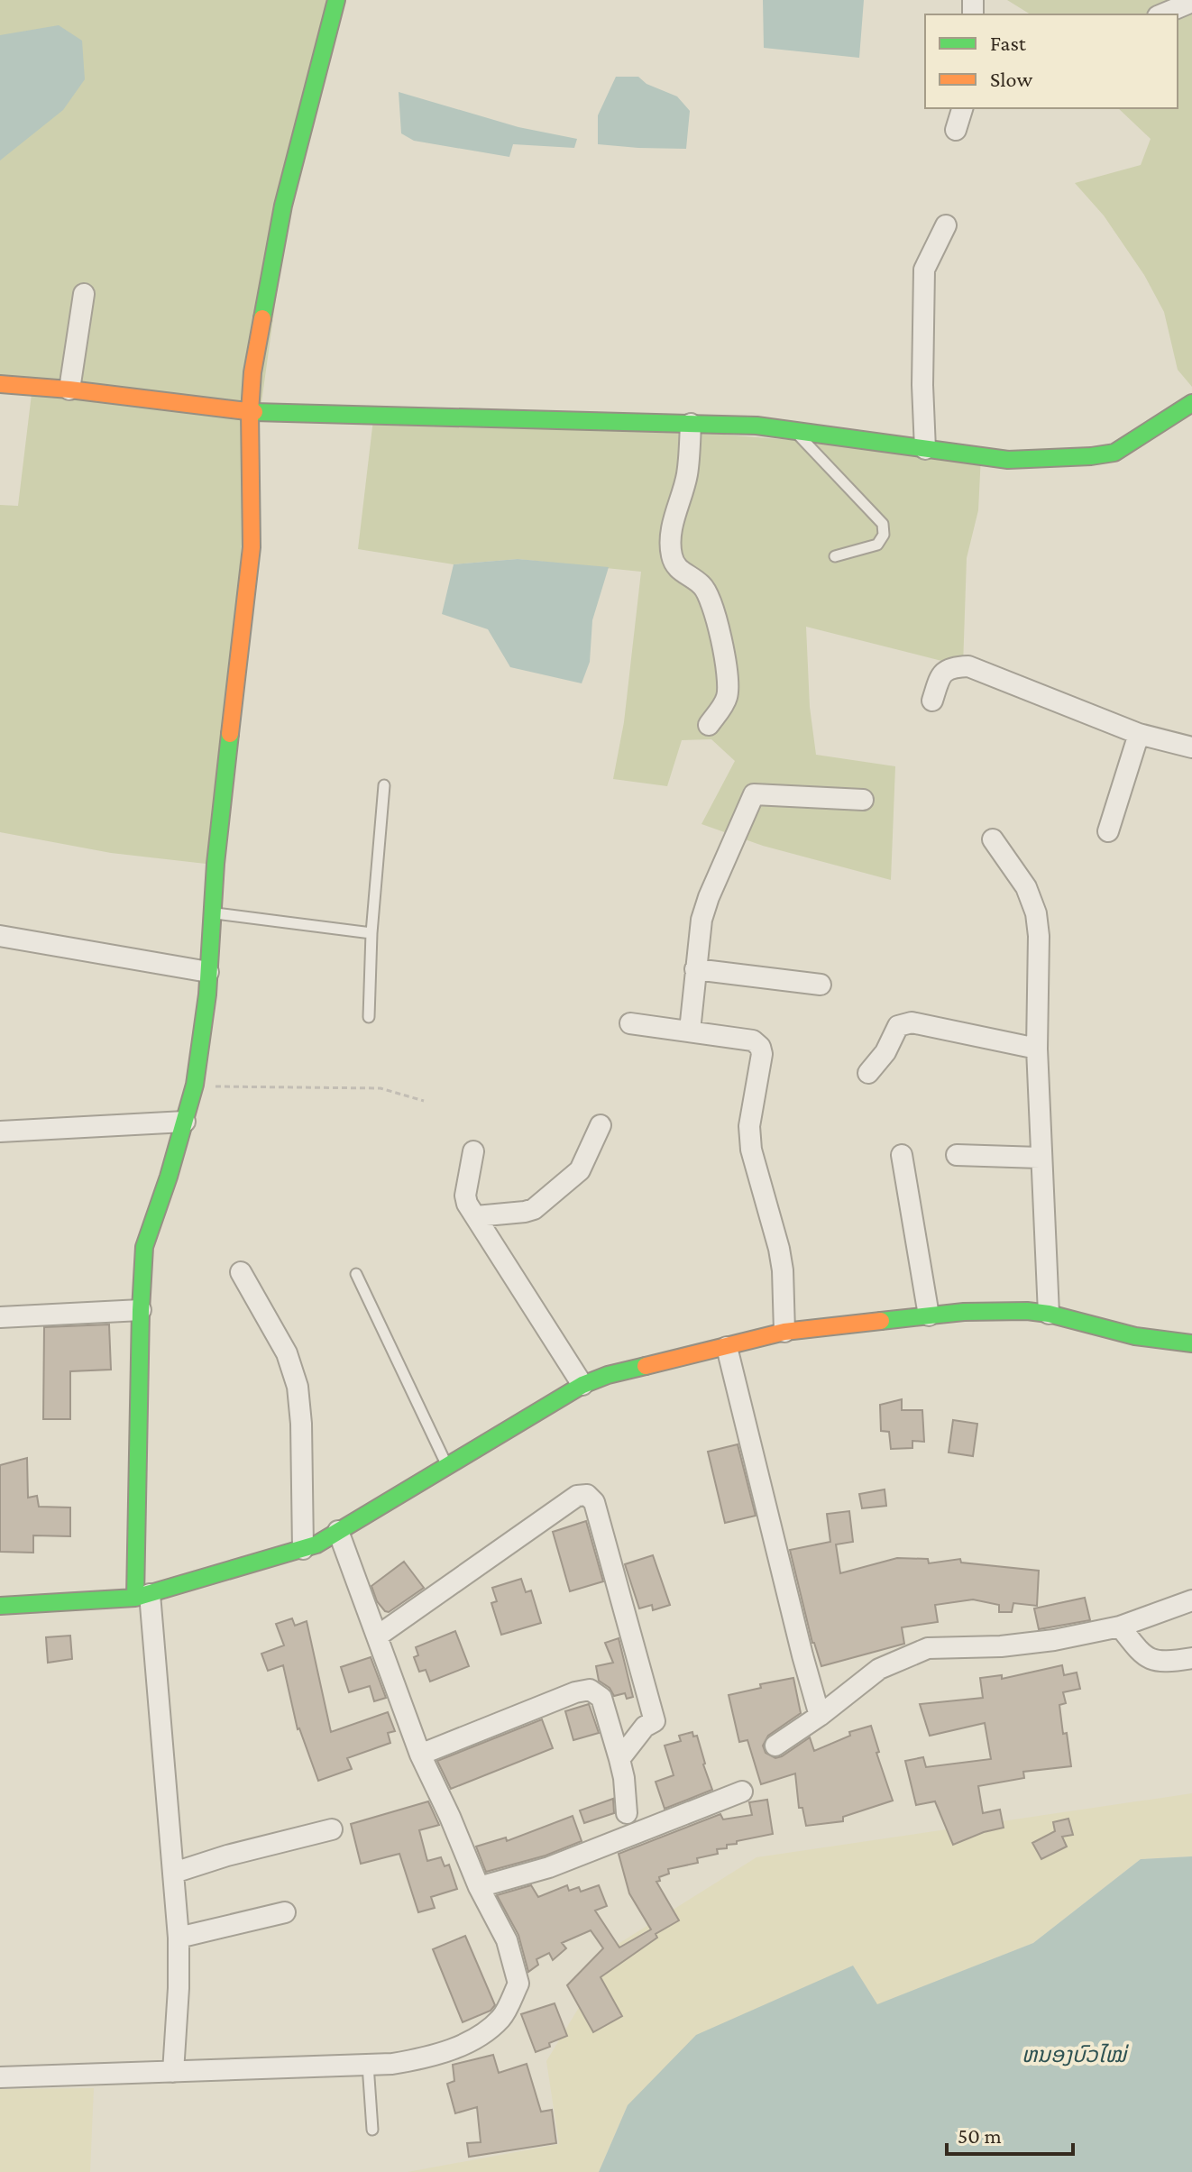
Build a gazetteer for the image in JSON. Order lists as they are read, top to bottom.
{
  "water": ["ຫນອງບົວໄໝ່"],
  "legend": ["Fast", "Slow"],
  "scale_bar": "50 m"
}
